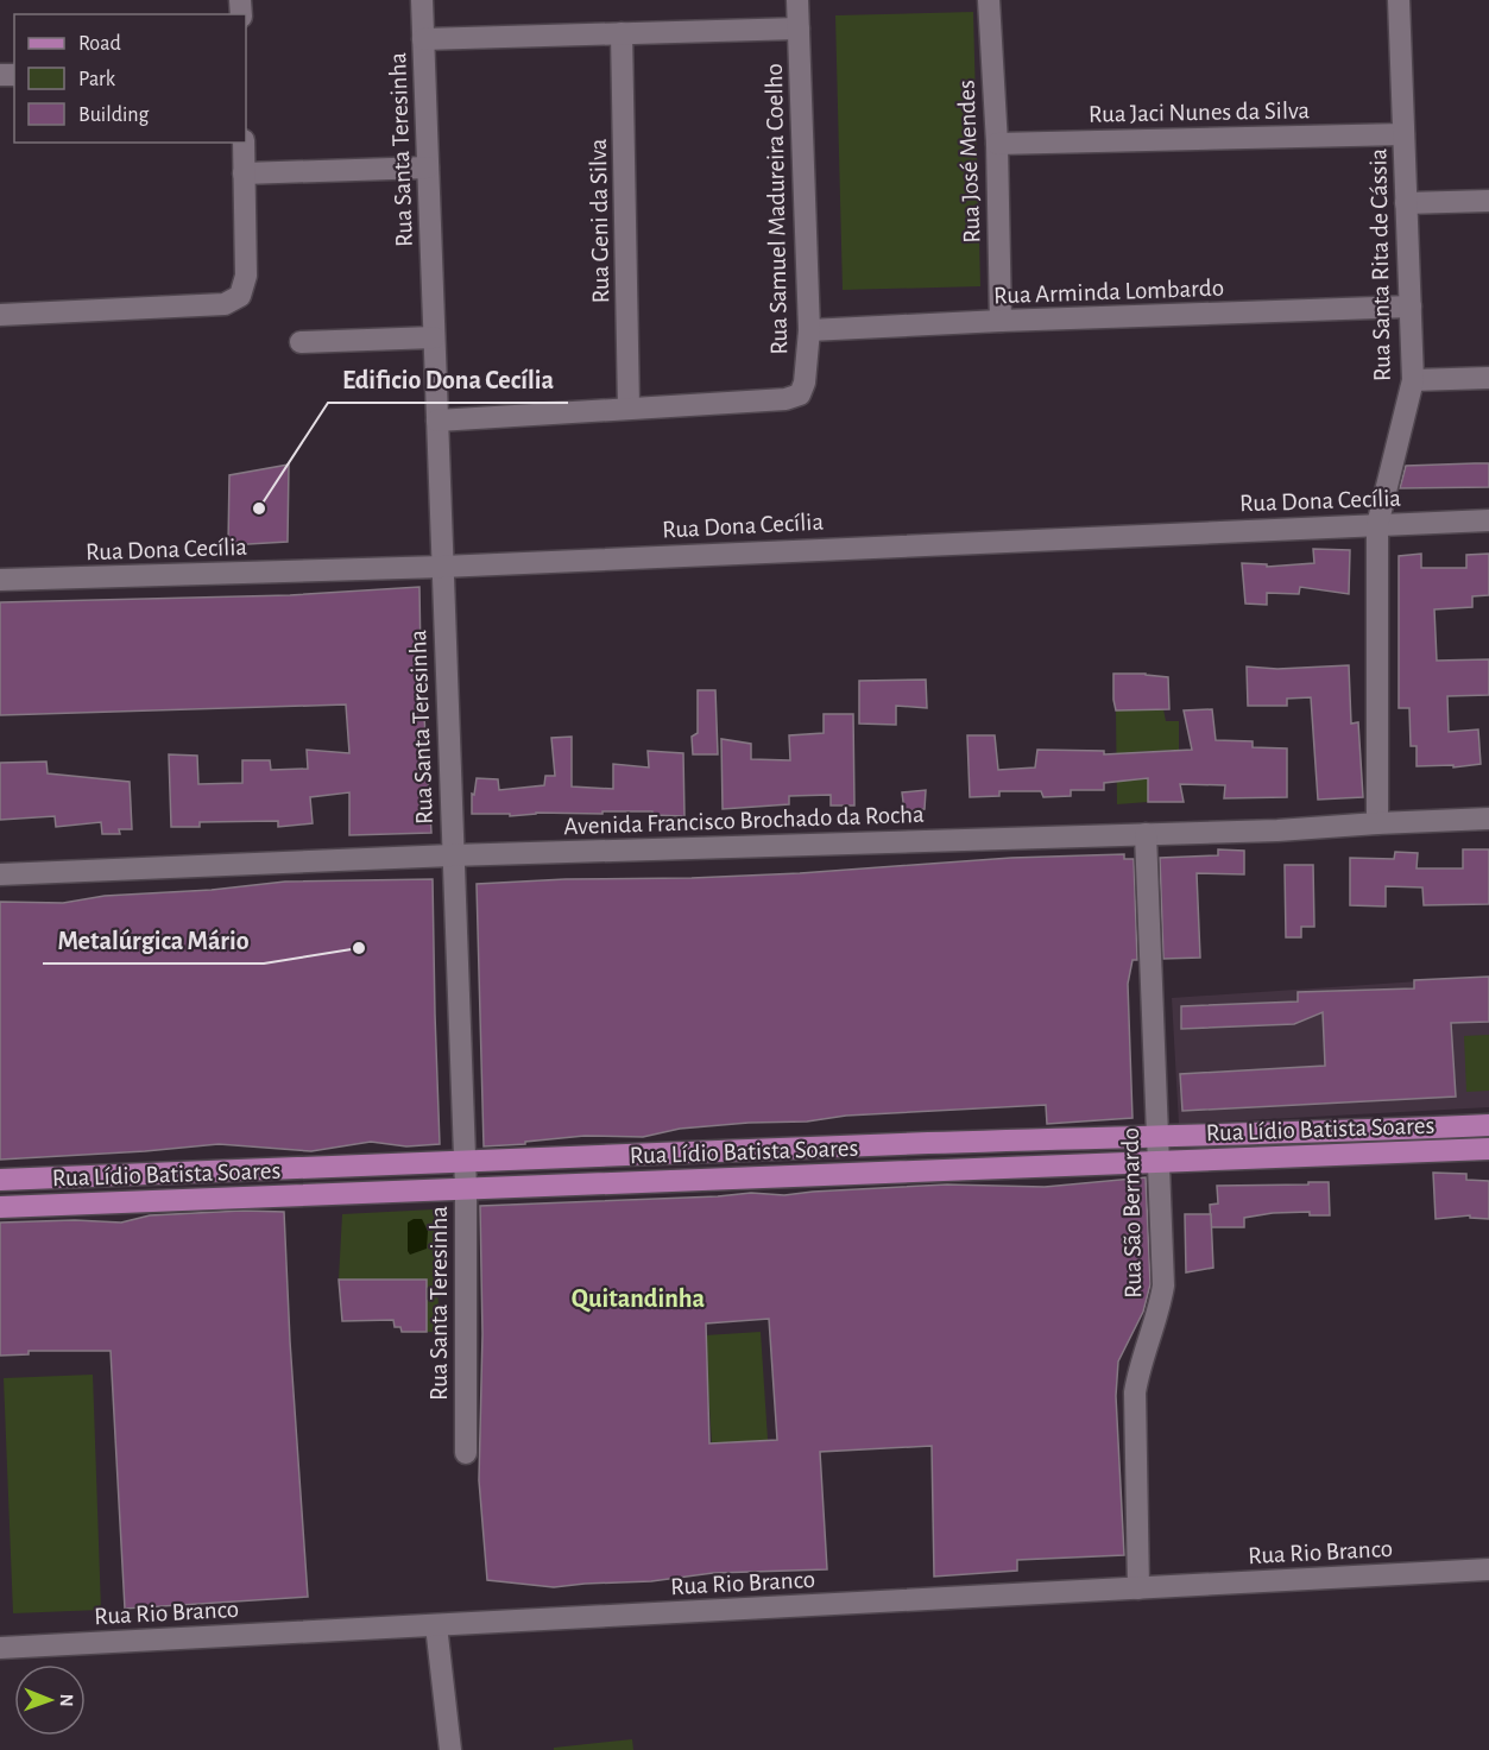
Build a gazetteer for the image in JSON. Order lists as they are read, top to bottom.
{
  "streets": {
    "main road": ["Rua Lídio Batista Soares"],
    "street": [
      "Rua Jaci Nunes da Silva",
      "Rua Santa Teresinha",
      "Rua José Mendes",
      "Rua Samuel Madureira Coelho",
      "Rua Geni da Silva",
      "Rua Santa Rita de Cássia",
      "Rua Arminda Lombardo",
      "Rua Dona Cecília",
      "Avenida Francisco Brochado da Rocha",
      "Rua São Bernardo",
      "Rua Rio Branco"
    ]
  },
  "crossings": [
    ["Rua Jaci Nunes da Silva", "Rua José Mendes"],
    ["Rua Jaci Nunes da Silva", "Rua Santa Rita de Cássia"],
    ["Rua Santa Teresinha", "Rua Samuel Madureira Coelho"],
    ["Rua Santa Teresinha", "Rua Dona Cecília"],
    ["Rua Santa Teresinha", "Avenida Francisco Brochado da Rocha"],
    ["Rua Santa Teresinha", "Rua Lídio Batista Soares"],
    ["Rua José Mendes", "Rua Arminda Lombardo"],
    ["Rua Samuel Madureira Coelho", "Rua Geni da Silva"],
    ["Rua Samuel Madureira Coelho", "Rua Arminda Lombardo"],
    ["Rua Santa Rita de Cássia", "Rua Arminda Lombardo"],
    ["Rua Santa Rita de Cássia", "Rua Dona Cecília"],
    ["Rua Santa Rita de Cássia", "Avenida Francisco Brochado da Rocha"],
    ["Avenida Francisco Brochado da Rocha", "Rua São Bernardo"],
    ["Rua Lídio Batista Soares", "Rua São Bernardo"],
    ["Rua São Bernardo", "Rua Rio Branco"]
  ],
  "districts": ["Quitandinha"],
  "places": ["Edificio Dona Cecília", "Metalúrgica Mário"],
  "legend": ["Road", "Park", "Building"],
  "north": "right"
}
